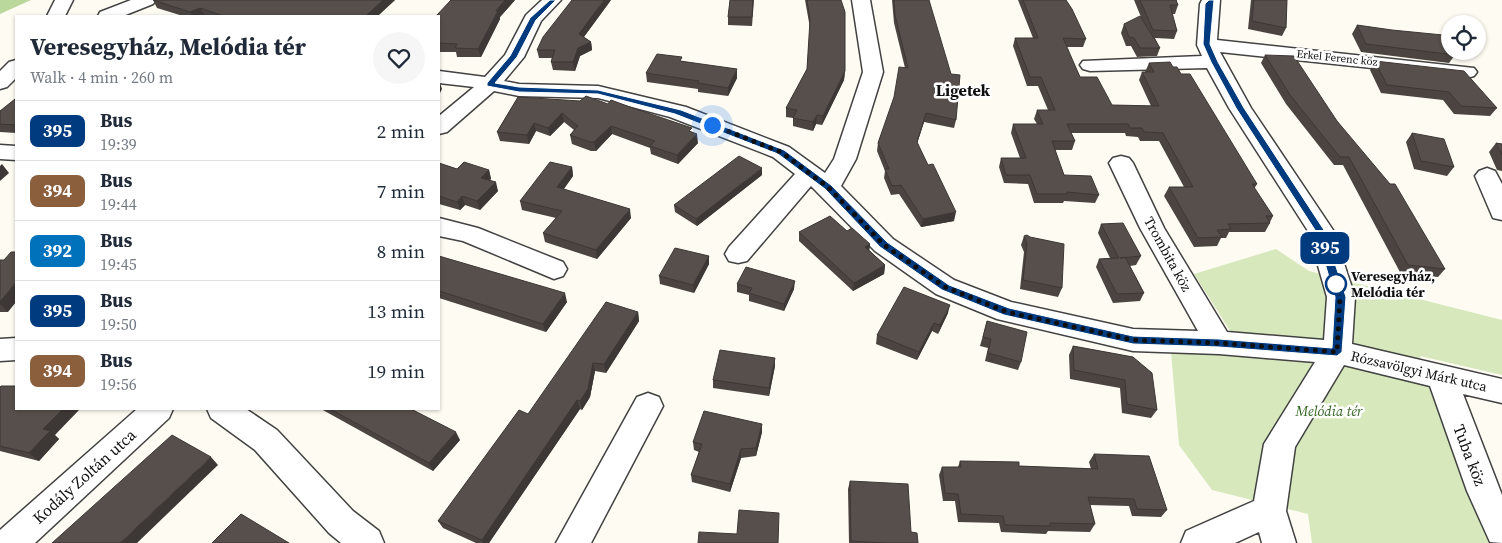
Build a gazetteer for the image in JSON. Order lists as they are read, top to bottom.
{
  "streets": {
    "street": [
      "Erkel Ferenc köz",
      "Trombita köz",
      "Rózsavölgyi Márk utca",
      "Tuba köz",
      "Kodály Zoltán utca"
    ]
  },
  "crossings": [
    ["Trombita köz", "Rózsavölgyi Márk utca"],
    ["Rózsavölgyi Márk utca", "Tuba köz"]
  ],
  "districts": ["Ligetek"],
  "parks": ["Melódia tér"],
  "places": ["Veresegyház, Melódia tér"],
  "lines": ["bus line 395"],
  "page": {
    "on_map": "395",
    "heading": ["Veresegyház, Melódia tér", "Walk · 4 min · 260 m"],
    "list": [
      {
        "mark": "395",
        "name": "Bus",
        "note": "19:39",
        "value": "2 min"
      },
      {
        "mark": "394",
        "name": "Bus",
        "note": "19:44",
        "value": "7 min"
      },
      {
        "mark": "392",
        "name": "Bus",
        "note": "19:45",
        "value": "8 min"
      },
      {
        "mark": "395",
        "name": "Bus",
        "note": "19:50",
        "value": "13 min"
      },
      {
        "mark": "394",
        "name": "Bus",
        "note": "19:56",
        "value": "19 min"
      }
    ]
  }
}
